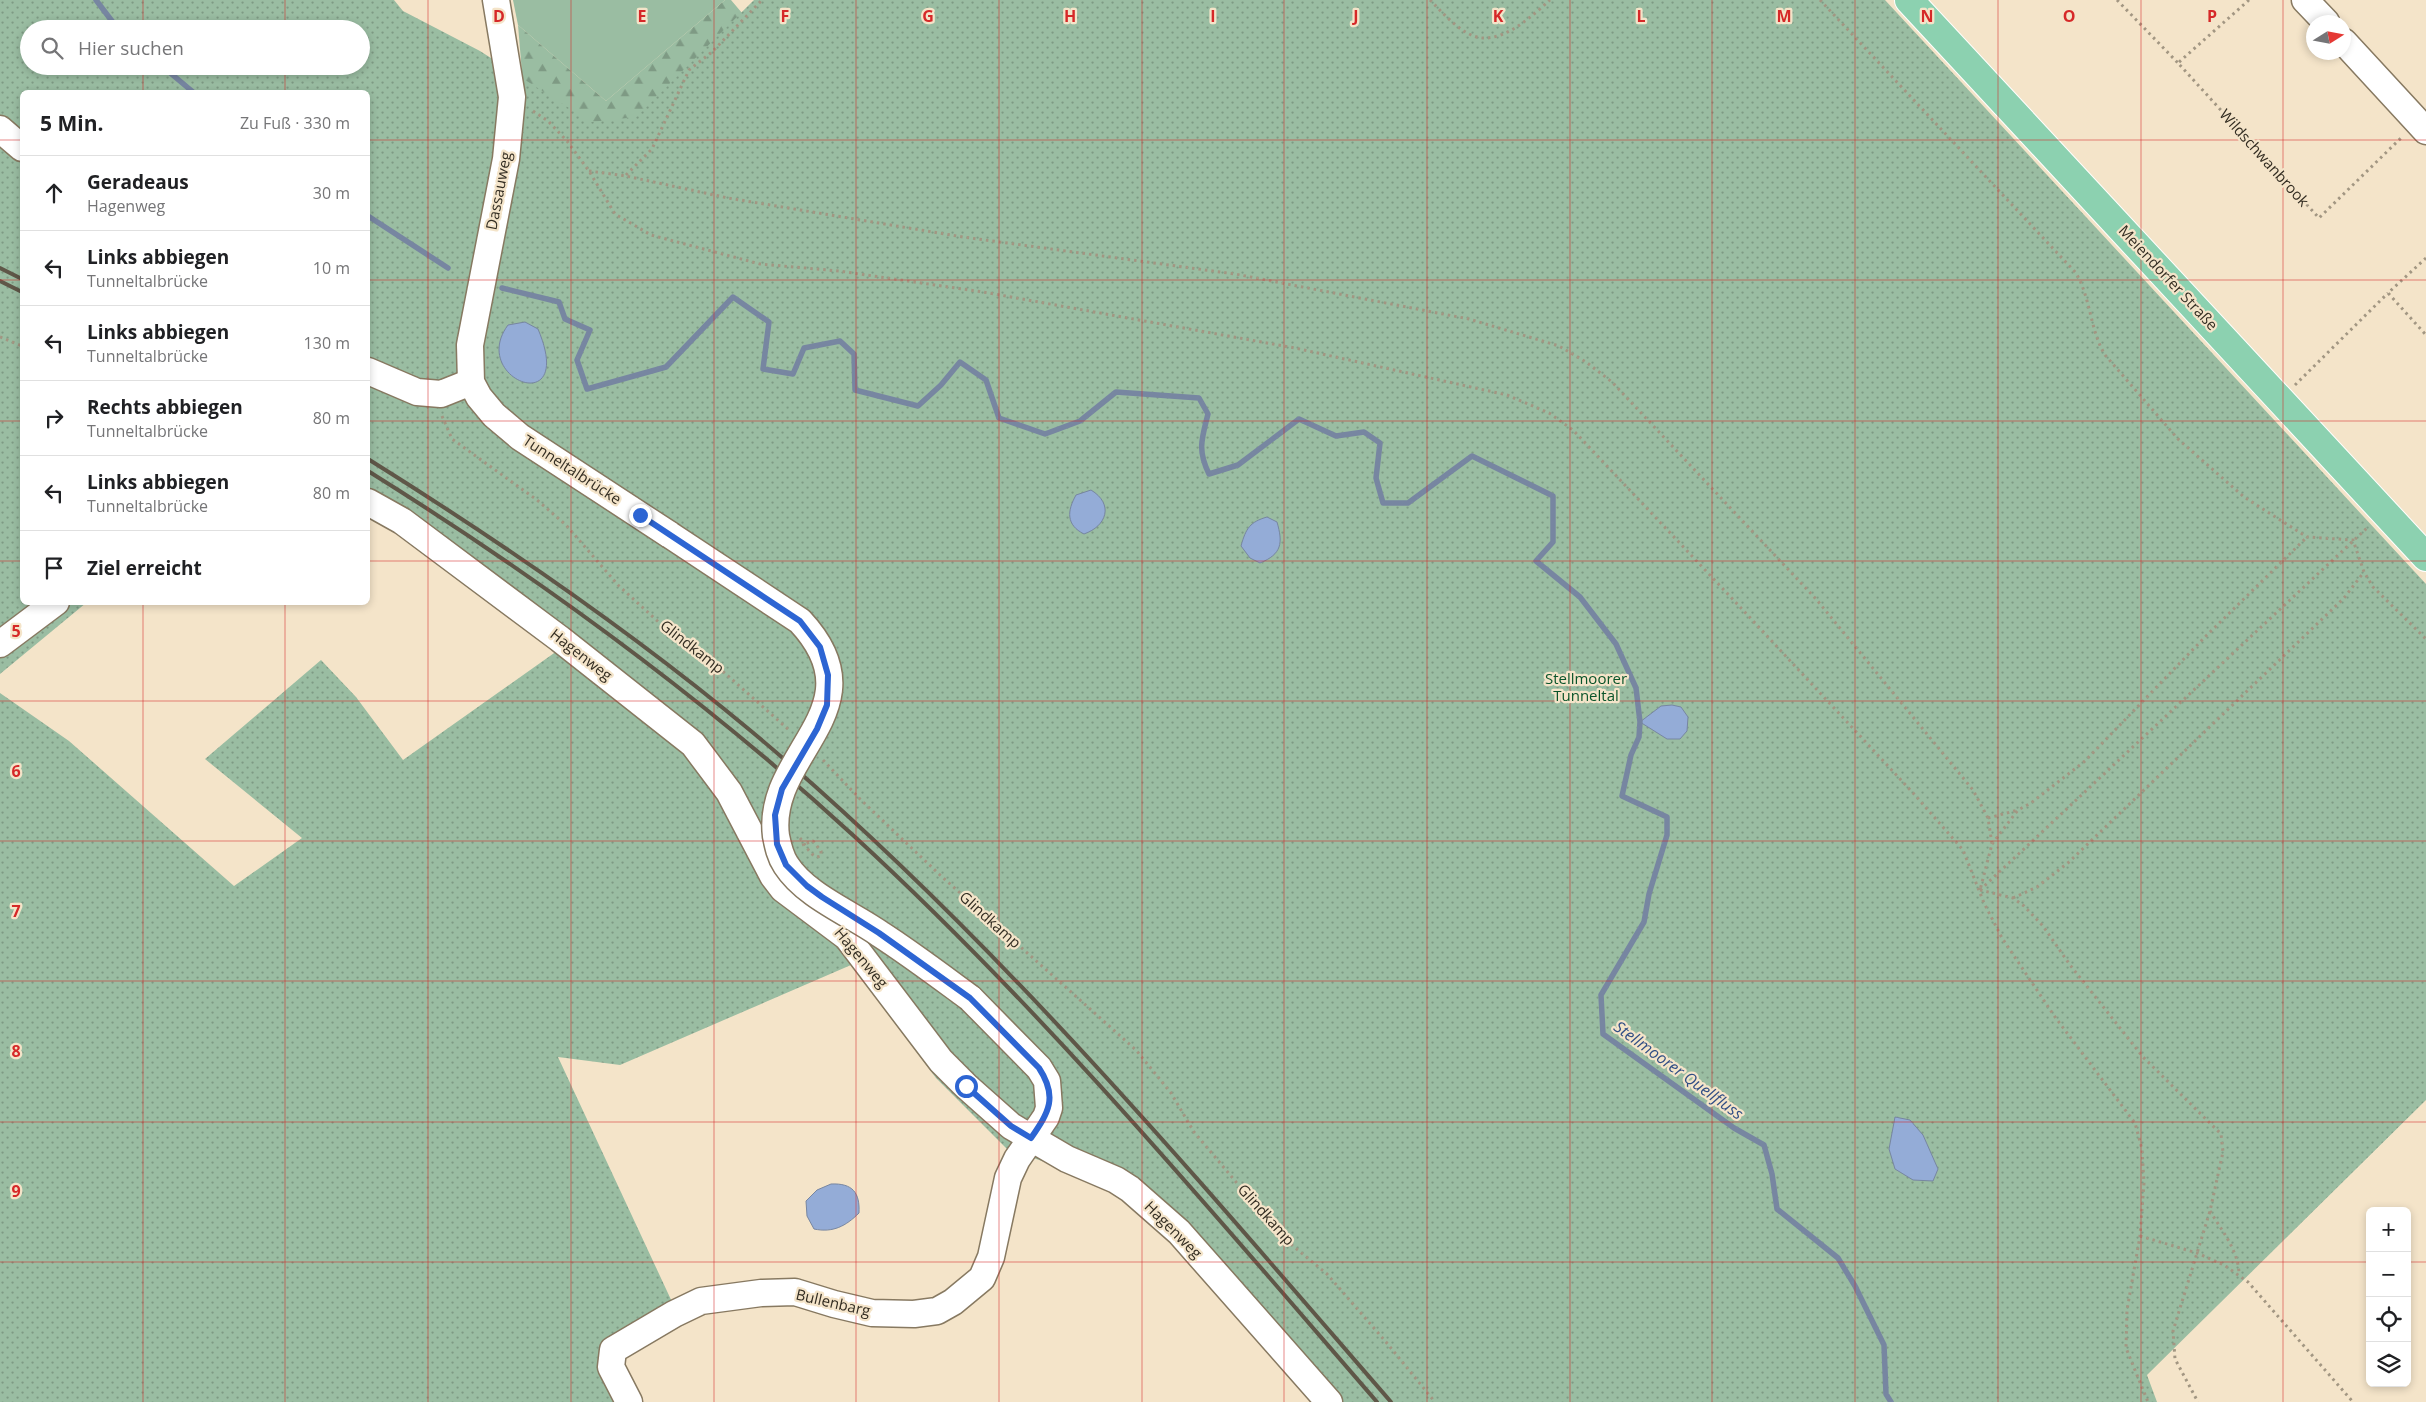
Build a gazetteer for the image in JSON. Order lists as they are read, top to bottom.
{
  "streets": {
    "main road": ["Meiendorfer Straße"],
    "street": [
      "Dassauweg",
      "Tunneltalbrücke",
      "Hagenweg",
      "Bullenbarg"
    ],
    "path": ["Wildschwanbrook", "Glindkamp"]
  },
  "crossings": [
    ["Dassauweg", "Tunneltalbrücke"],
    ["Tunneltalbrücke", "Hagenweg"],
    ["Tunneltalbrücke", "Bullenbarg"],
    ["Hagenweg", "Bullenbarg"]
  ],
  "water": ["Stellmoorer Quellfluss"],
  "parks": ["Stellmoorer Tunneltal"],
  "north": "right",
  "page": {
    "search": "Hier suchen",
    "heading": ["5 Min.", "Zu Fuß · 330 m"],
    "list": [
      ["Geradeaus", "Hagenweg", "30 m"],
      ["Links abbiegen", "Tunneltalbrücke", "10 m"],
      ["Links abbiegen", "Tunneltalbrücke", "130 m"],
      ["Rechts abbiegen", "Tunneltalbrücke", "80 m"],
      ["Links abbiegen", "Tunneltalbrücke", "80 m"],
      "Ziel erreicht"
    ],
    "map_buttons": ["+", "−"]
  },
  "grid": {
    "columns": [
      "D",
      "E",
      "F",
      "G",
      "H",
      "I",
      "J",
      "K",
      "L",
      "M",
      "N",
      "O",
      "P"
    ],
    "rows": [
      "5",
      "6",
      "7",
      "8",
      "9"
    ]
  }
}
